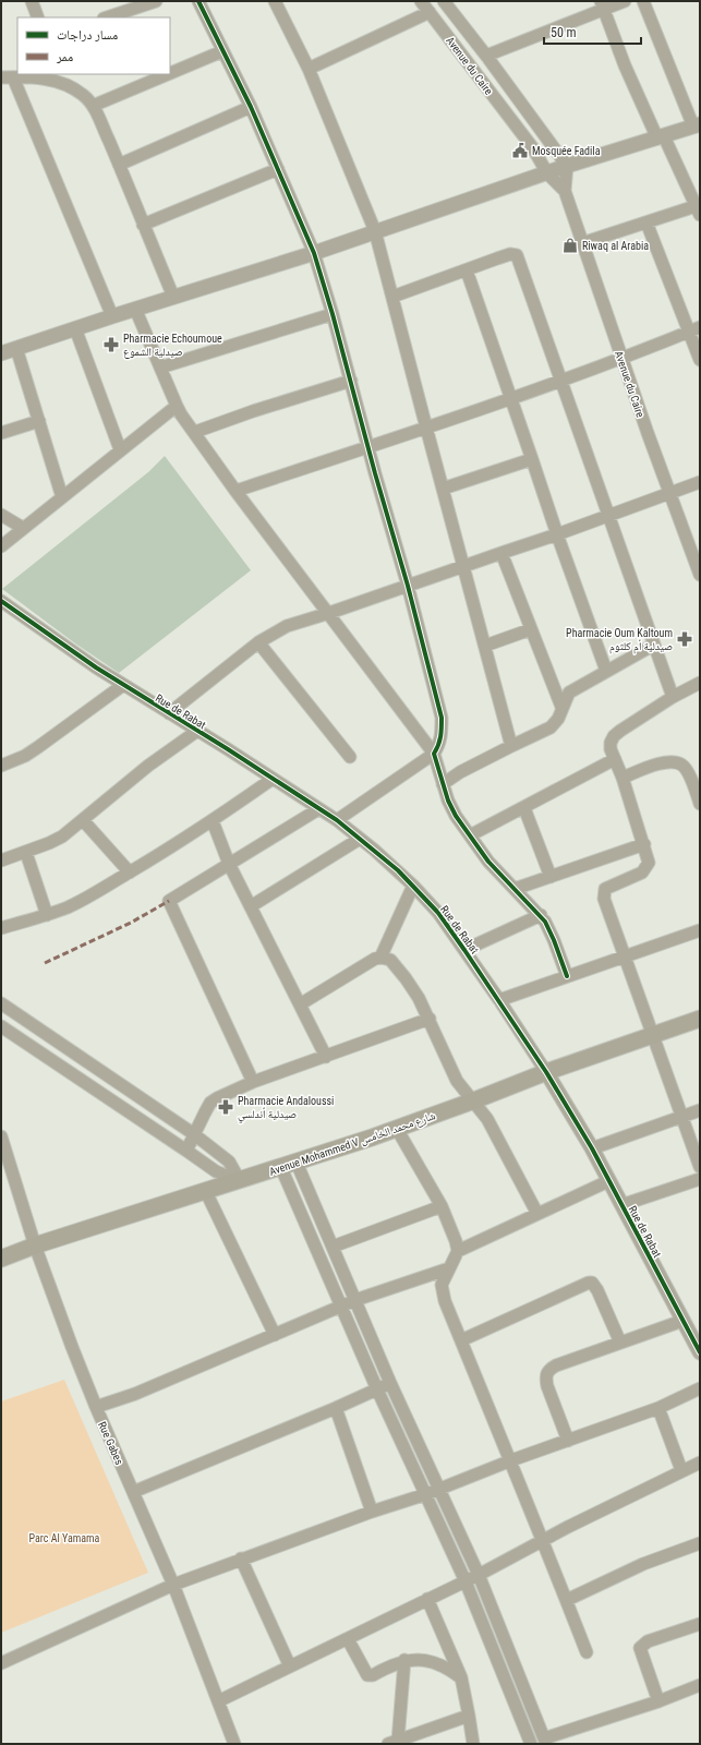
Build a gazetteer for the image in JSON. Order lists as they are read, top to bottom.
{
  "streets": {
    "main road": ["Avenue Mohammed V شارع محمد الخامس"],
    "street": ["Avenue du Caire", "Rue de Rabat", "Rue Gabes"]
  },
  "crossings": [
    ["Rue de Rabat", "Avenue Mohammed V شارع محمد الخامس"],
    ["Avenue Mohammed V شارع محمد الخامس", "Rue Gabes"]
  ],
  "parks": ["Parc Al Yamama"],
  "places": {
    "public building": ["Mosquée Fadila"],
    "shop": ["Riwaq al Arabia"],
    "pharmacy": ["Pharmacie Echoumoue صيدلية الشموع", "Pharmacie Oum Kaltoum صيدلية أم كلثوم", "Pharmacie Andaloussi صيدلية أندلسي"]
  },
  "legend": ["مسار دراجات", "ممر"],
  "scale_bar": "50 m"
}
